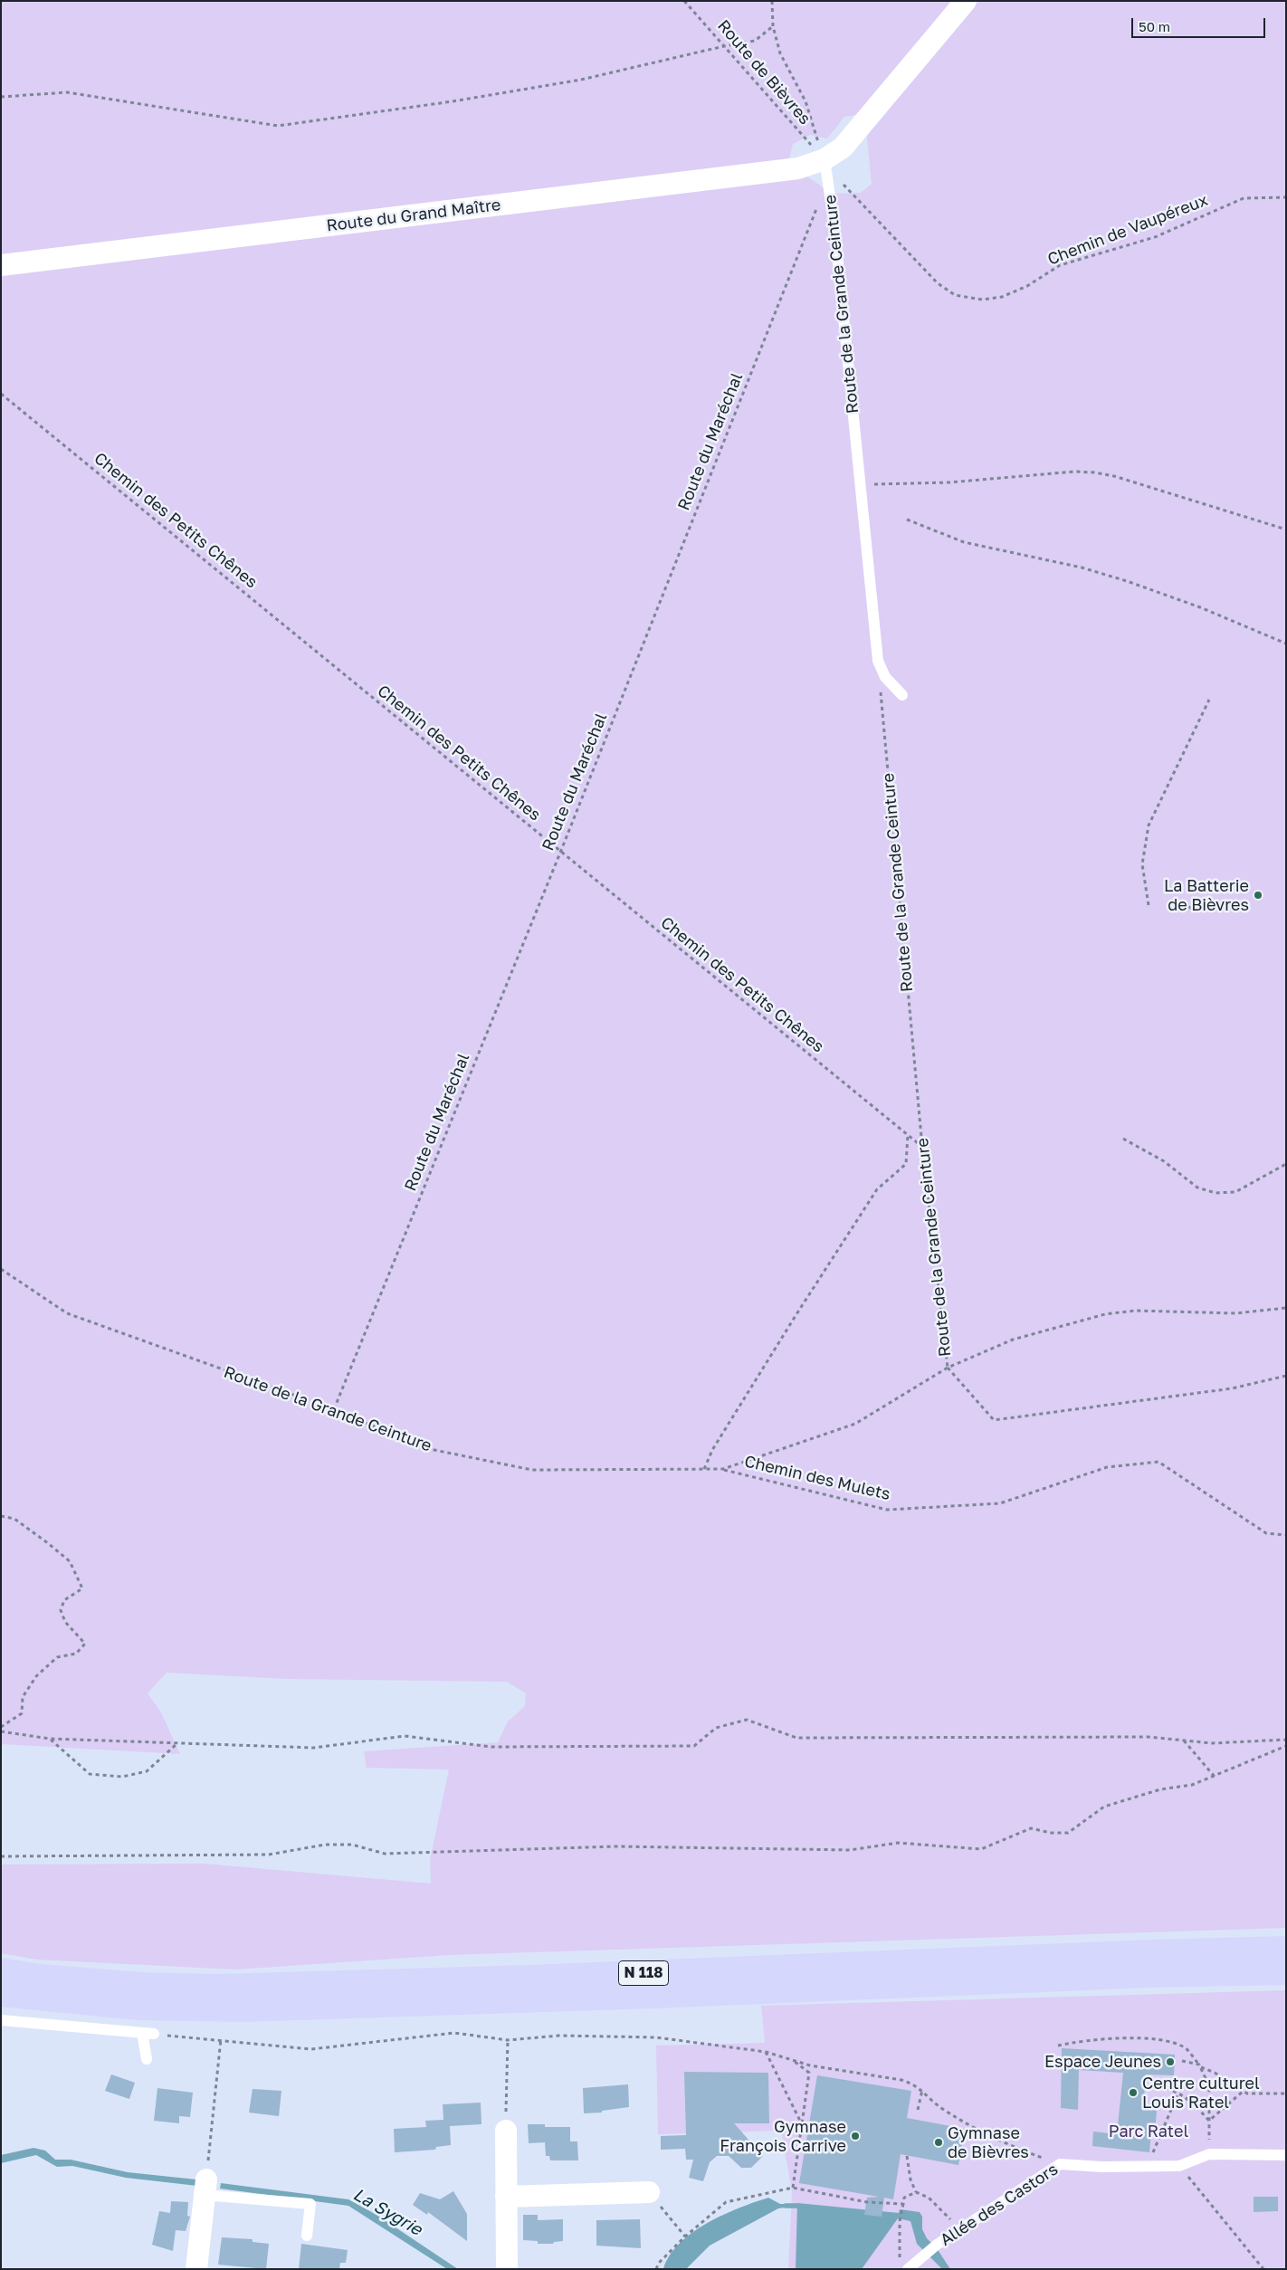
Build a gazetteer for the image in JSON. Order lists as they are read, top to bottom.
{
  "streets": {
    "highway": ["N 118"],
    "street": ["Route du Grand Maître"],
    "lane": ["Route de la Grande Ceinture", "Allée des Castors"],
    "path": [
      "Route de Bièvres",
      "Chemin de Vaupéreux",
      "Route du Maréchal",
      "Chemin des Petits Chênes",
      "Chemin des Mulets"
    ]
  },
  "crossings": [
    ["Route de Bièvres", "Route du Grand Maître"],
    ["Route de Bièvres", "Chemin de Vaupéreux"],
    ["Route de Bièvres", "Route de la Grande Ceinture"],
    ["Route du Grand Maître", "Chemin de Vaupéreux"],
    ["Route du Grand Maître", "Route de la Grande Ceinture"],
    ["Chemin de Vaupéreux", "Route de la Grande Ceinture"],
    ["Route de la Grande Ceinture", "Route du Maréchal"],
    ["Route de la Grande Ceinture", "Chemin des Petits Chênes"],
    ["Route de la Grande Ceinture", "Chemin des Mulets"],
    ["Route du Maréchal", "Chemin des Petits Chênes"]
  ],
  "water": ["La Sygrie"],
  "parks": ["Parc Ratel"],
  "places": [
    "La Batterie de Bièvres",
    "Espace Jeunes",
    "Centre culturel Louis Ratel",
    "Gymnase François Carrive",
    "Gymnase de Bièvres"
  ],
  "scale_bar": "50 m"
}
